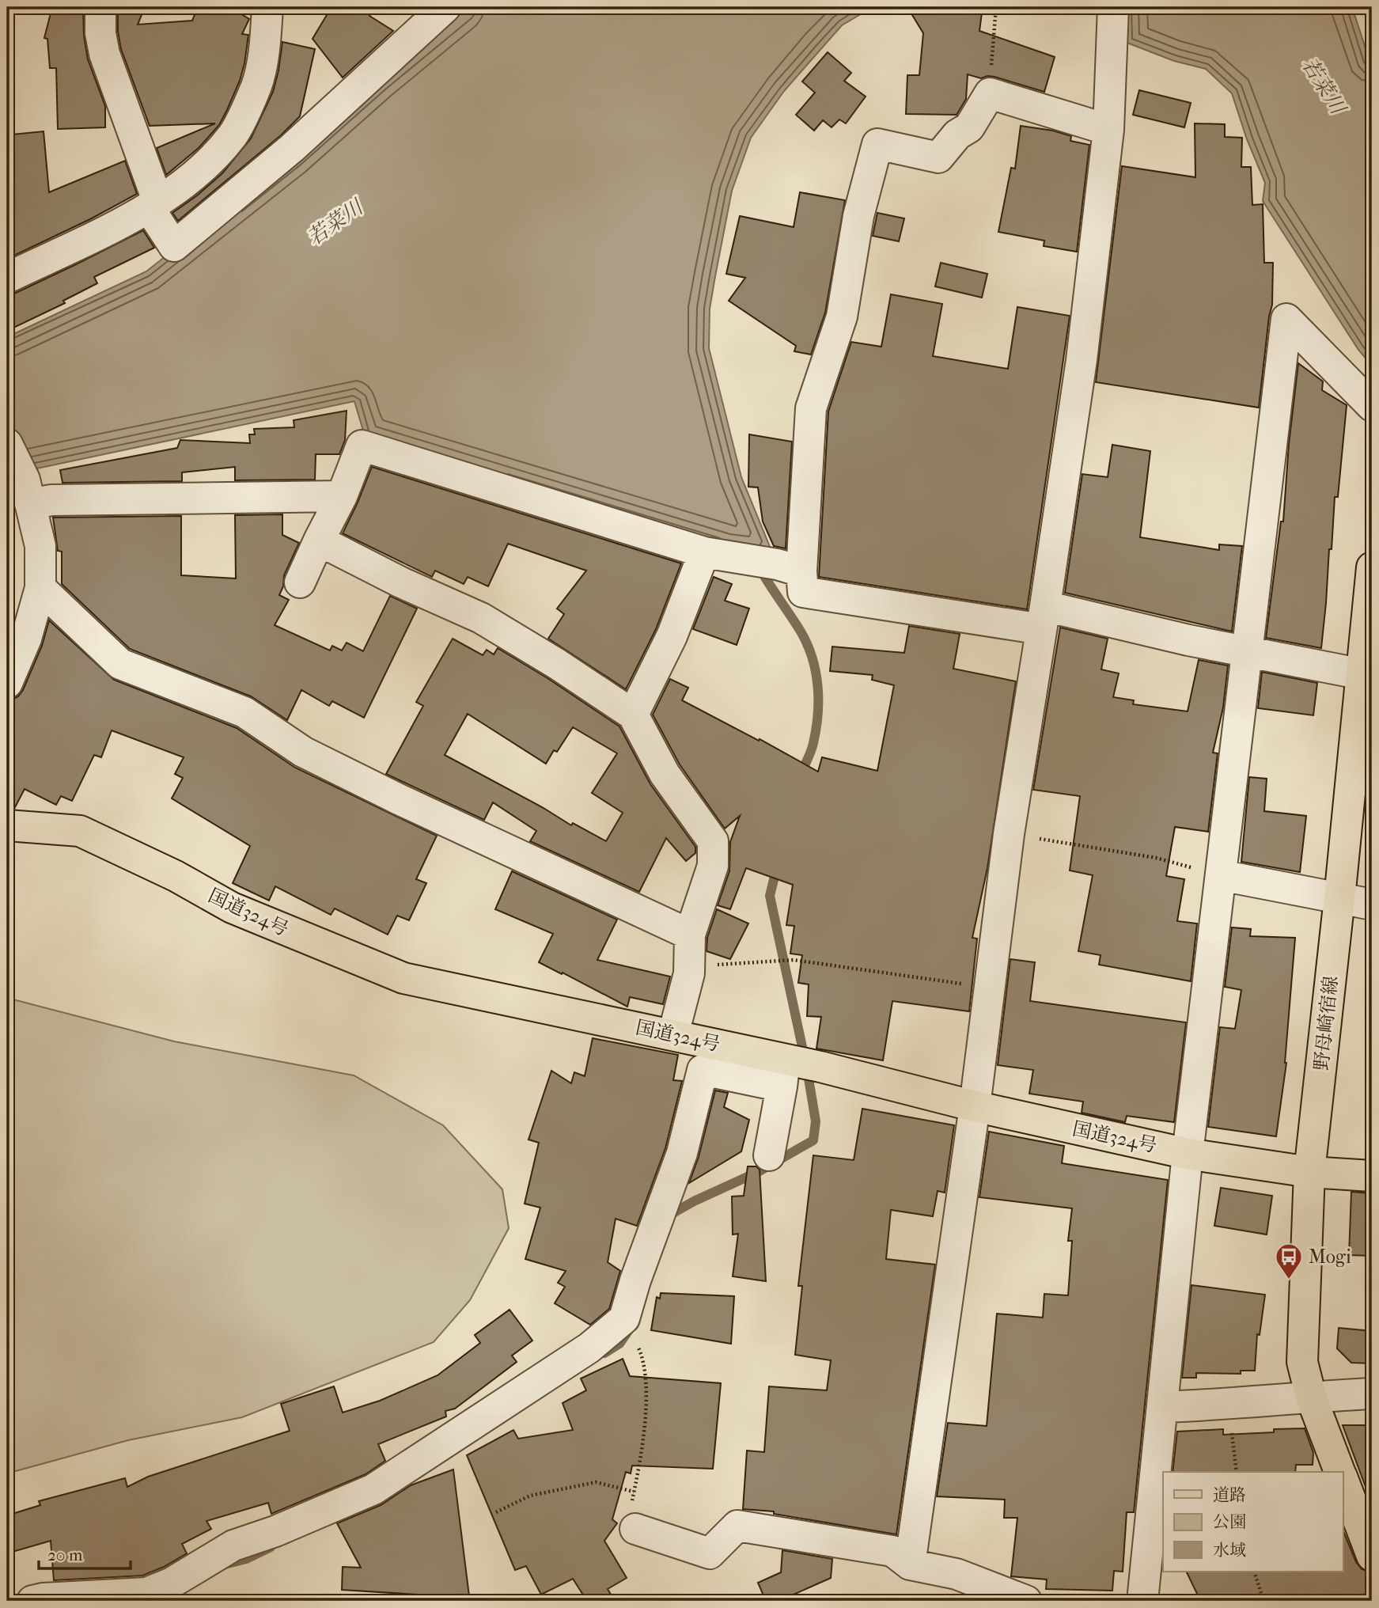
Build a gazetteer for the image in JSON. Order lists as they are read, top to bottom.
{
  "streets": {
    "main road": ["国道324号", "野母崎宿線"]
  },
  "crossings": [
    ["国道324号", "野母崎宿線"]
  ],
  "water": ["若菜川"],
  "places": {
    "bus stop": ["Mogi"]
  },
  "legend": ["道路", "公園", "水域"],
  "scale_bar": "20 m"
}
